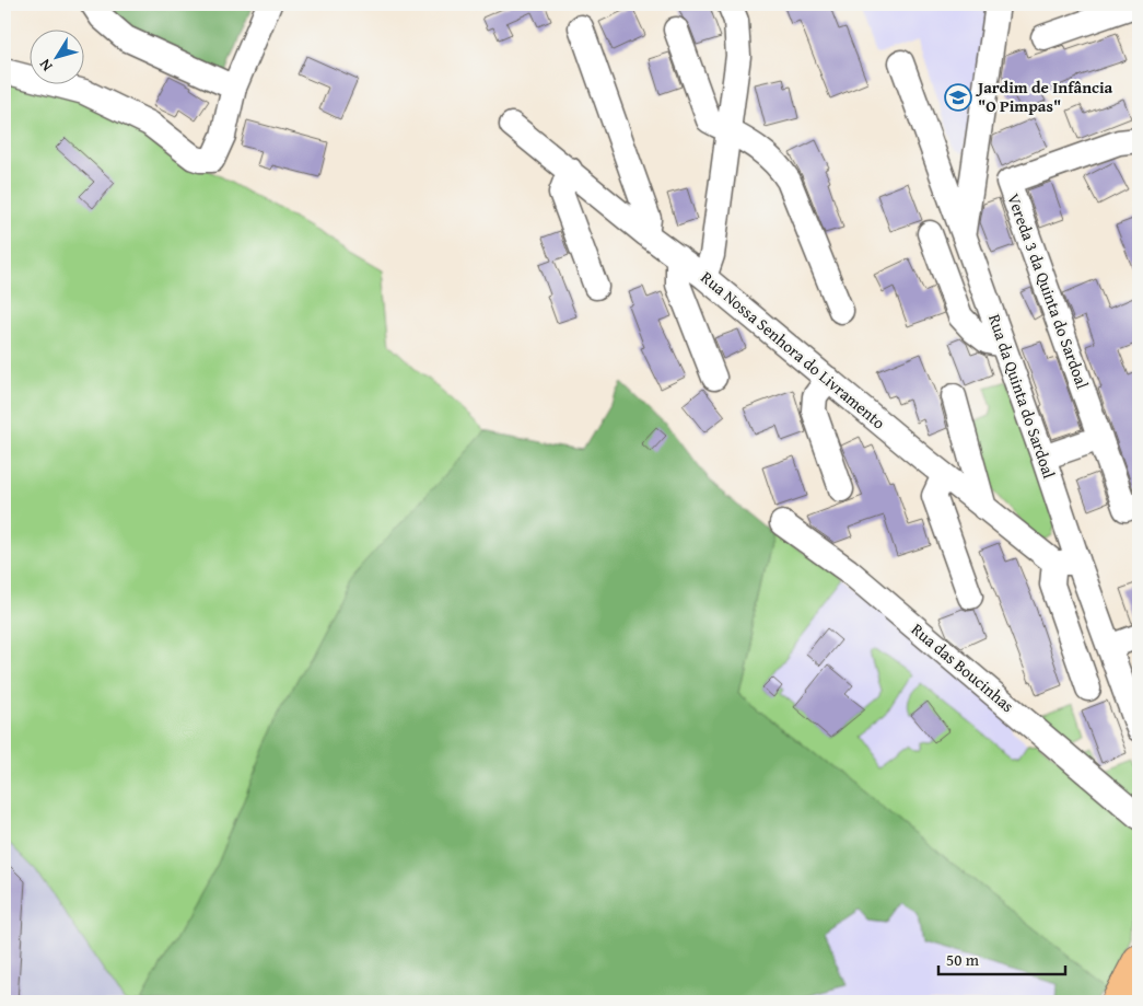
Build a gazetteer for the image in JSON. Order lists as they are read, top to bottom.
{
  "streets": {
    "street": [
      "Vereda 3 da Quinta do Sardoal",
      "Rua Nossa Senhora do Livramento",
      "Rua da Quinta do Sardoal",
      "Rua das Boucinhas"
    ]
  },
  "crossings": [
    ["Rua Nossa Senhora do Livramento", "Rua da Quinta do Sardoal"]
  ],
  "places": {
    "school or university": ["Jardim de Infância \"O Pimpas\""]
  },
  "scale_bar": "50 m",
  "north": "bottom left"
}
